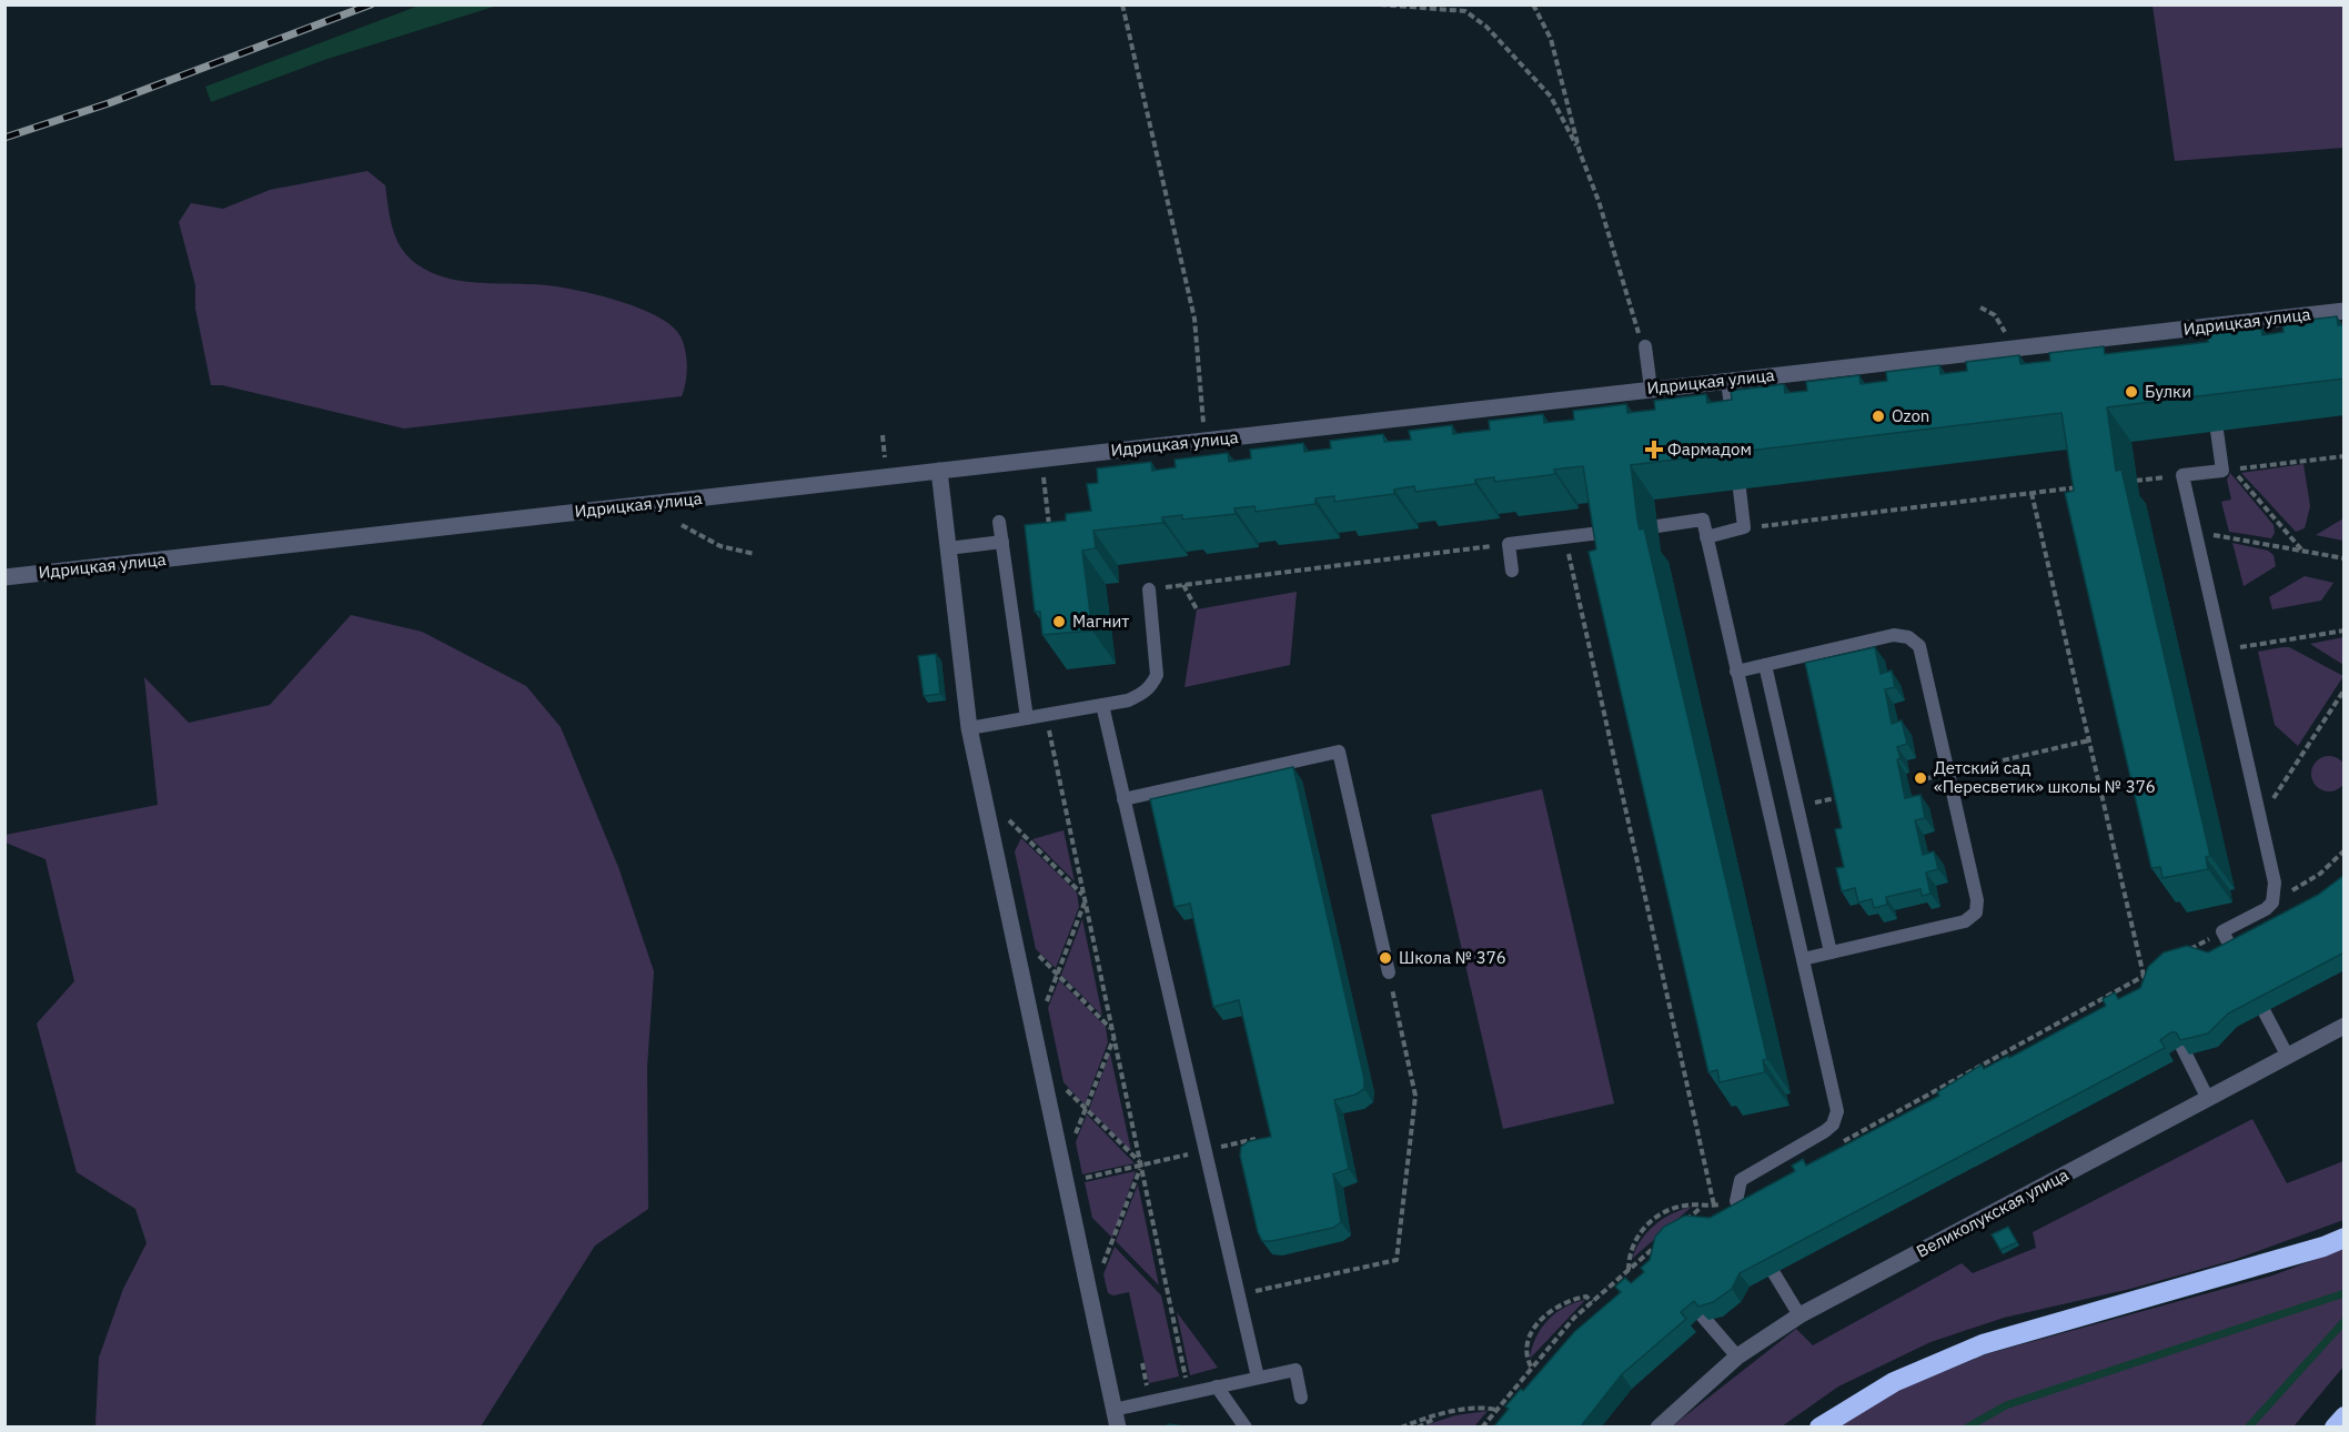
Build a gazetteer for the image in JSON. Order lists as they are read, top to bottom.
{
  "streets": {
    "street": ["Идрицкая улица", "Великолукская улица"]
  },
  "places": {
    "other": [
      "Булки",
      "Ozon",
      "Магнит",
      "Детский сад «Пересветик» школы № 376",
      "Школа № 376"
    ],
    "health": ["Фармадом"]
  }
}
